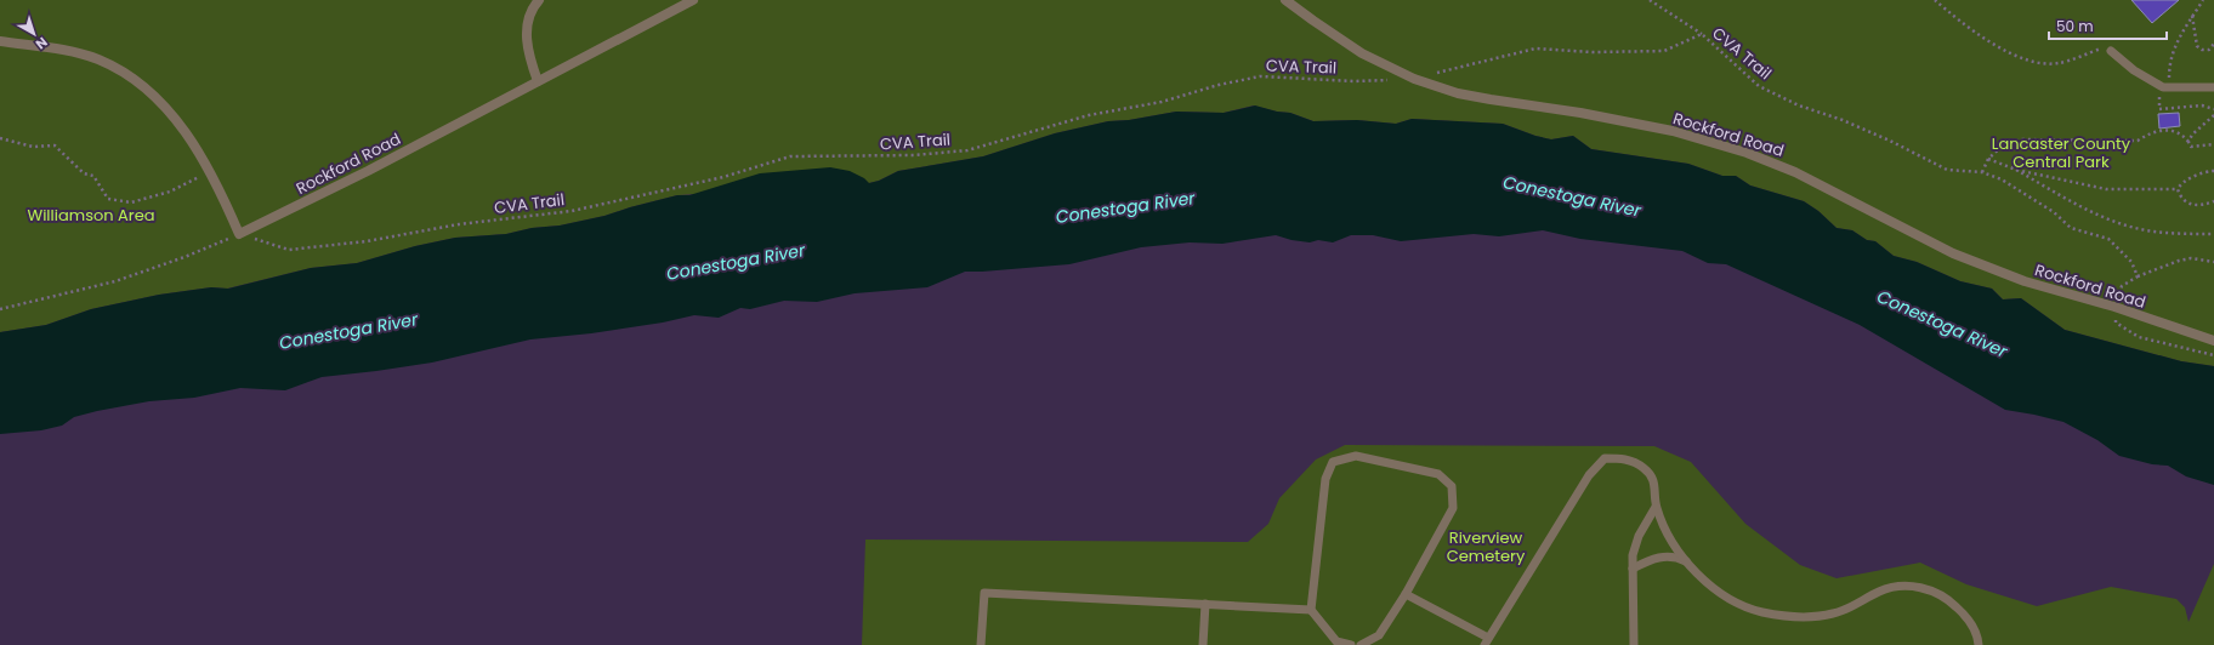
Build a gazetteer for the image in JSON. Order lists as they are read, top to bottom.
{
  "streets": {
    "street": ["Rockford Road"],
    "path": ["CVA Trail"]
  },
  "crossings": [
    ["CVA Trail", "Rockford Road"]
  ],
  "water": ["Conestoga River"],
  "parks": ["Lancaster County Central Park", "Williamson Area", "Riverview Cemetery"],
  "scale_bar": "50 m",
  "north": "bottom right"
}
